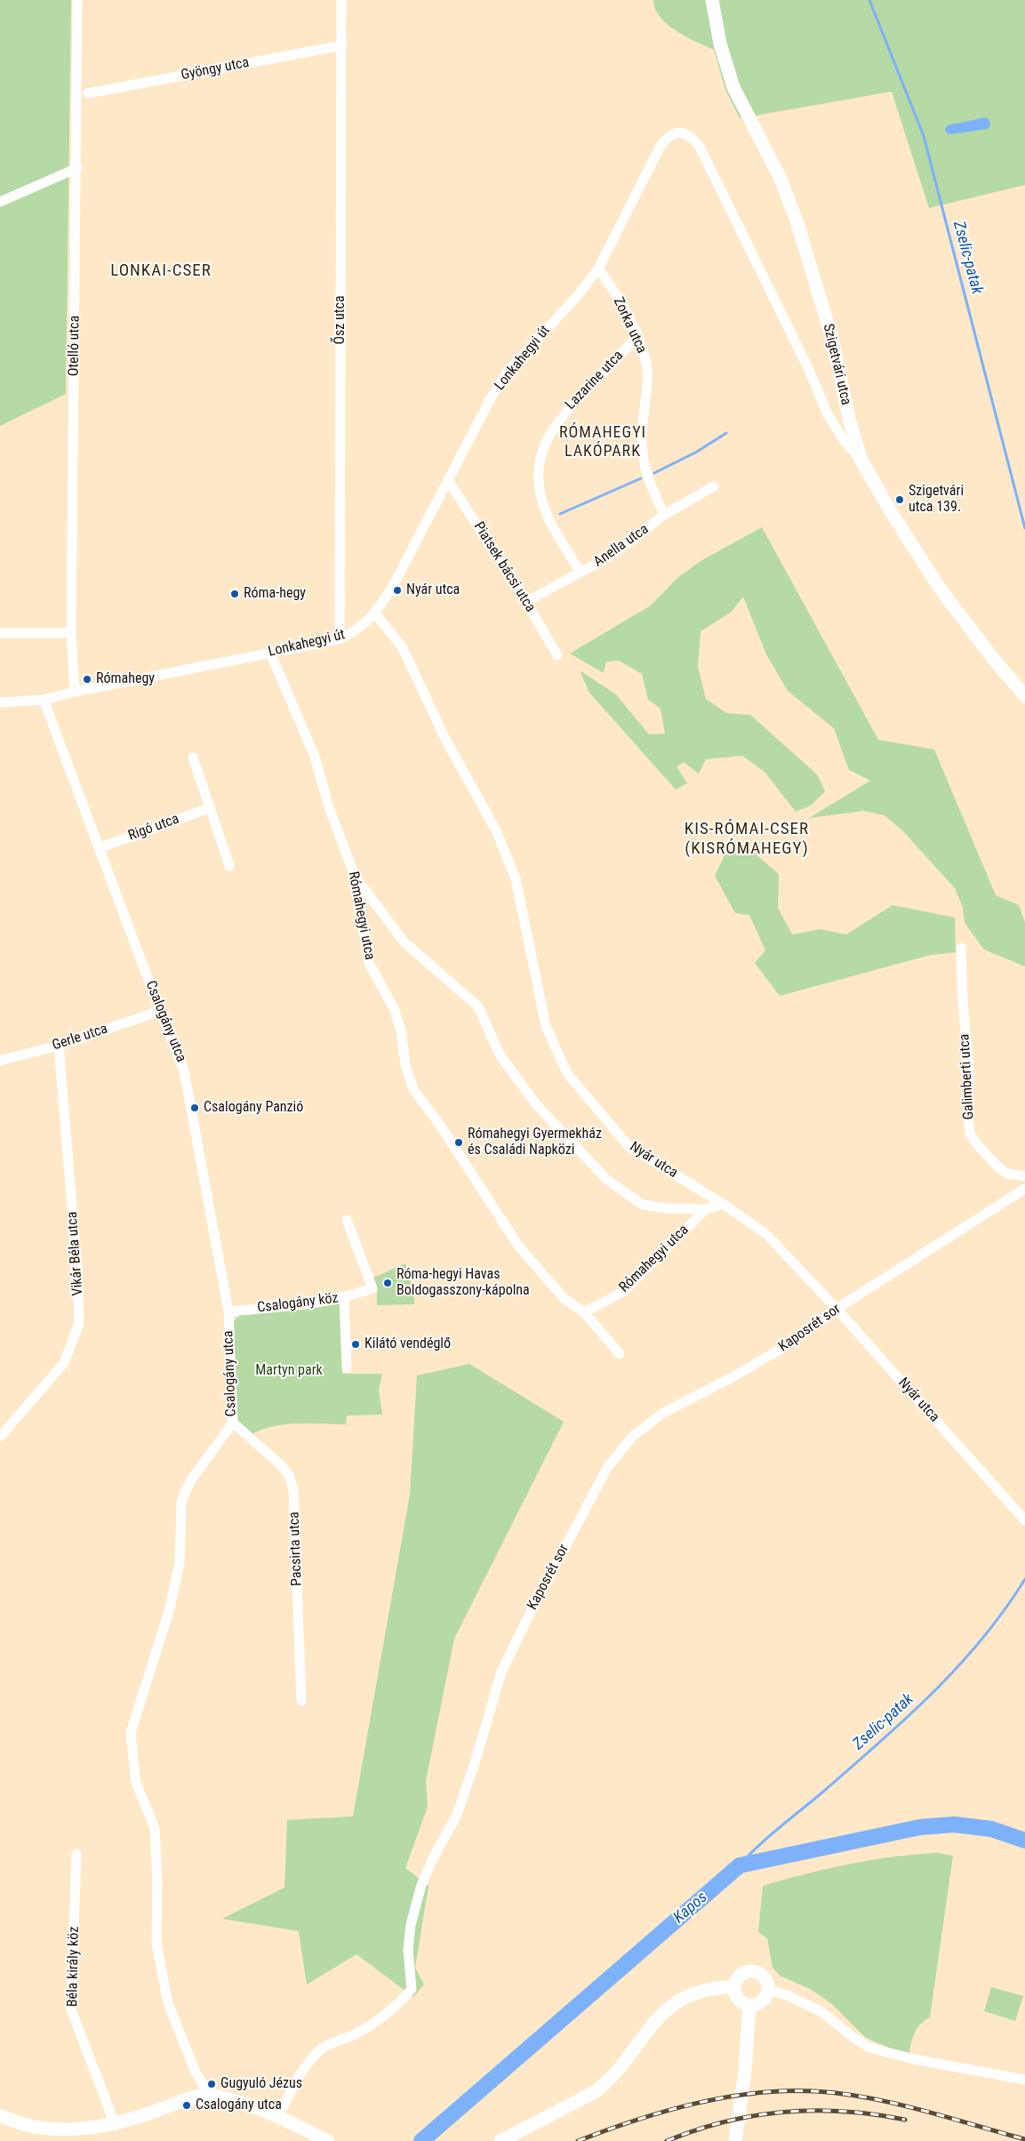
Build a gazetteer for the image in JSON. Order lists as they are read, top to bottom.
{
  "streets": {
    "street": [
      "Gyöngy utca",
      "Ősz utca",
      "Zorka utca",
      "Otelló utca",
      "Lonkahegyi út",
      "Szigetvári utca",
      "Lazarine utca",
      "Anella utca",
      "Piatsek bácsi utca",
      "Rigó utca",
      "Rómahegyi utca",
      "Csalogány utca",
      "Gerle utca",
      "Galimberti utca",
      "Nyár utca",
      "Vikár Béla utca",
      "Csalogány köz",
      "Kaposrét sor",
      "Pacsirta utca",
      "Béla király köz"
    ]
  },
  "crossings": [
    ["Gyöngy utca", "Ősz utca"],
    ["Ősz utca", "Lonkahegyi út"],
    ["Zorka utca", "Lonkahegyi út"],
    ["Zorka utca", "Lazarine utca"],
    ["Zorka utca", "Anella utca"],
    ["Otelló utca", "Lonkahegyi út"],
    ["Lonkahegyi út", "Szigetvári utca"],
    ["Lonkahegyi út", "Piatsek bácsi utca"],
    ["Lonkahegyi út", "Rómahegyi utca"],
    ["Lonkahegyi út", "Csalogány utca"],
    ["Lonkahegyi út", "Nyár utca"],
    ["Lazarine utca", "Anella utca"],
    ["Anella utca", "Piatsek bácsi utca"],
    ["Rigó utca", "Csalogány utca"],
    ["Rómahegyi utca", "Nyár utca"],
    ["Csalogány utca", "Gerle utca"],
    ["Csalogány utca", "Csalogány köz"],
    ["Csalogány utca", "Pacsirta utca"],
    ["Gerle utca", "Vikár Béla utca"],
    ["Nyár utca", "Kaposrét sor"]
  ],
  "districts": ["LONKAI-CSER", "RÓMAHEGYI LAKÓPARK", "KIS-RÓMAI-CSER (KISRÓMAHEGY)"],
  "water": ["Zselic-patak", "Kapos"],
  "parks": ["Martyn park"],
  "places": [
    "Szigetvári utca 139.",
    "Nyár utca",
    "Róma-hegy",
    "Rómahegy",
    "Csalogány Panzió",
    "Rómahegyi Gyermekház és Családi Napközi",
    "Róma-hegyi Havas Boldogasszony-kápolna",
    "Kilátó vendéglő",
    "Gugyuló Jézus",
    "Csalogány utca"
  ]
}
